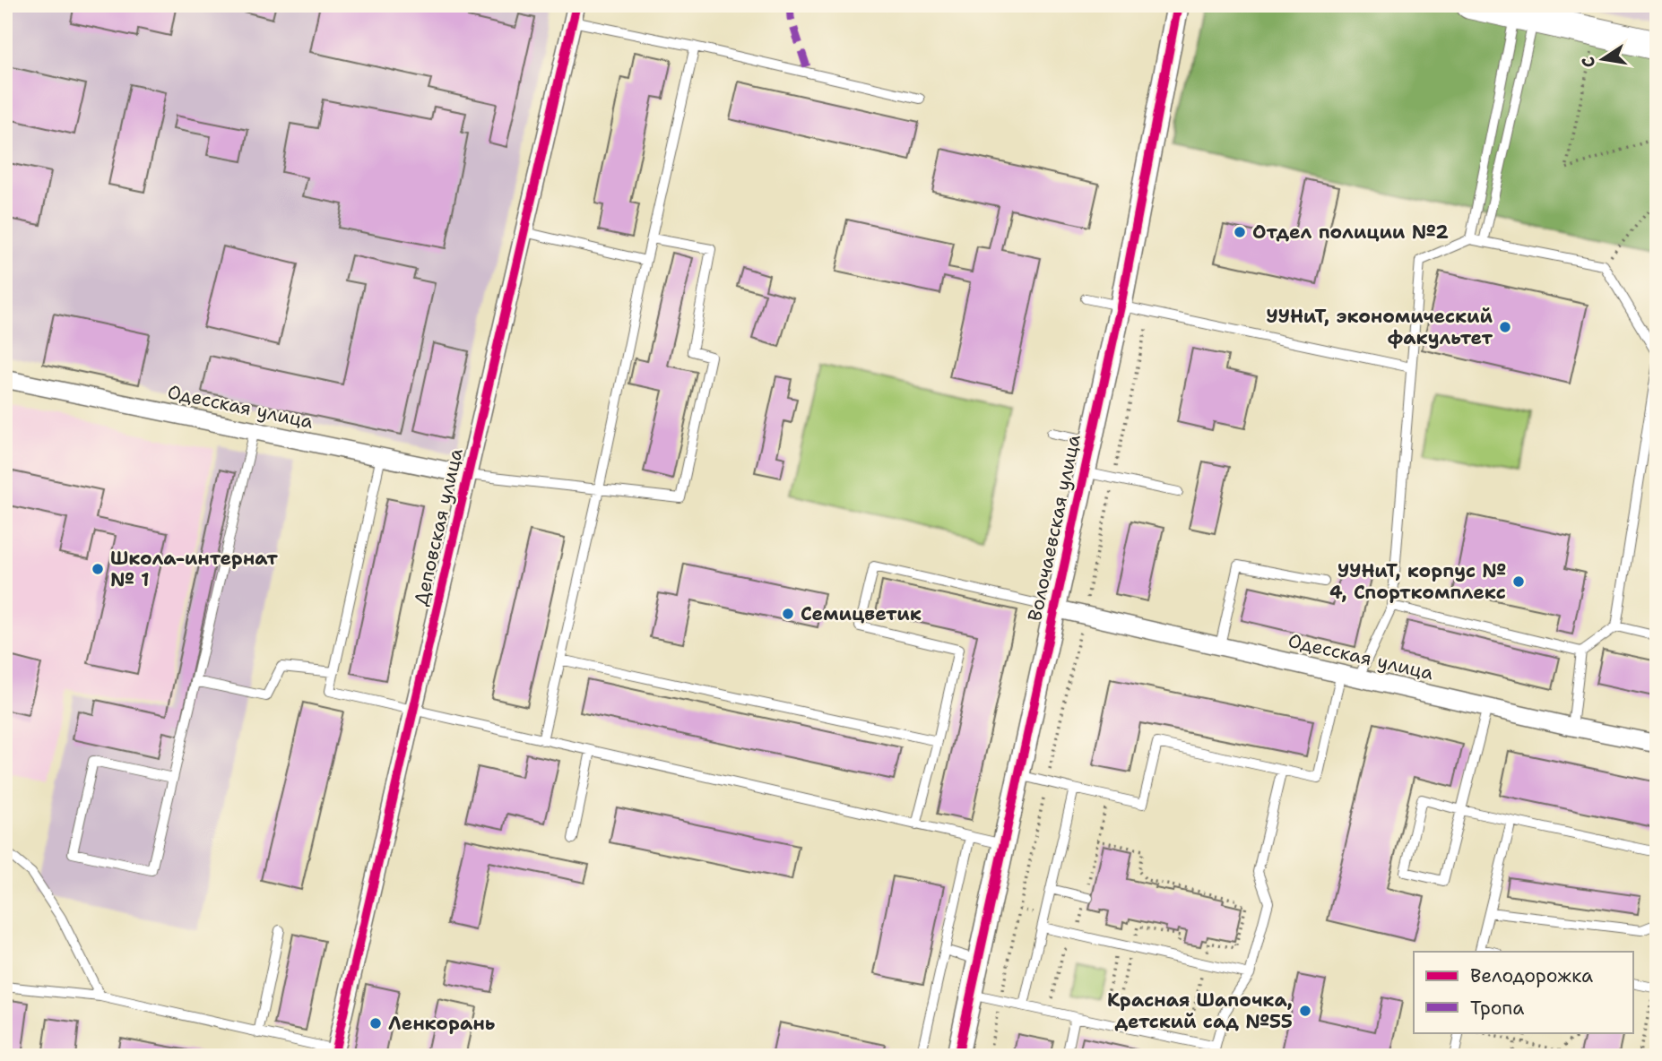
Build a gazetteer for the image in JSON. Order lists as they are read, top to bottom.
{
  "streets": {
    "street": ["Одесская улица", "Деповская улица", "Волочаевская улица"]
  },
  "crossings": [
    ["Одесская улица", "Деповская улица"],
    ["Одесская улица", "Волочаевская улица"]
  ],
  "places": [
    "Отдел полиции №2",
    "УУНиТ, экономический факультет",
    "Школа-интернат № 1",
    "УУНиТ, корпус № 4, Спорткомплекс",
    "Семицветик",
    "Красная Шапочка, детский сад №55",
    "Ленкорань"
  ],
  "legend": ["Велодорожка", "Тропа"],
  "north": "left"
}
